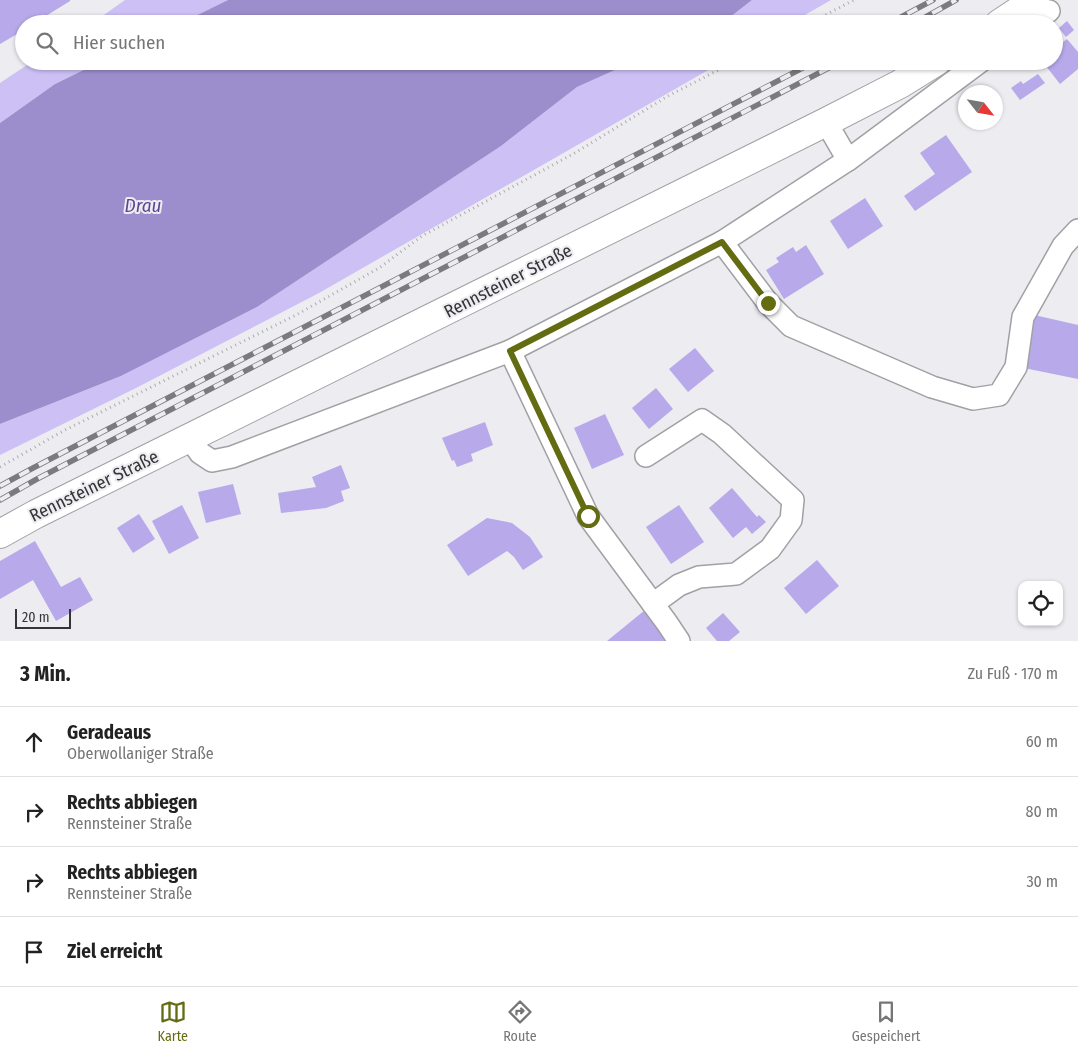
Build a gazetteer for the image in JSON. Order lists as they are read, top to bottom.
{
  "streets": {
    "main road": ["Rennsteiner Straße"]
  },
  "water": ["Drau"],
  "scale_bar": "20 m",
  "north": "bottom right",
  "page": {
    "search": "Hier suchen",
    "scale": "20 m",
    "heading": ["3 Min.", "Zu Fuß · 170 m"],
    "list": [
      ["Geradeaus", "Oberwollaniger Straße", "60 m"],
      ["Rechts abbiegen", "Rennsteiner Straße", "80 m"],
      ["Rechts abbiegen", "Rennsteiner Straße", "30 m"],
      "Ziel erreicht"
    ],
    "nav": ["Karte", "Route", "Gespeichert"]
  }
}
